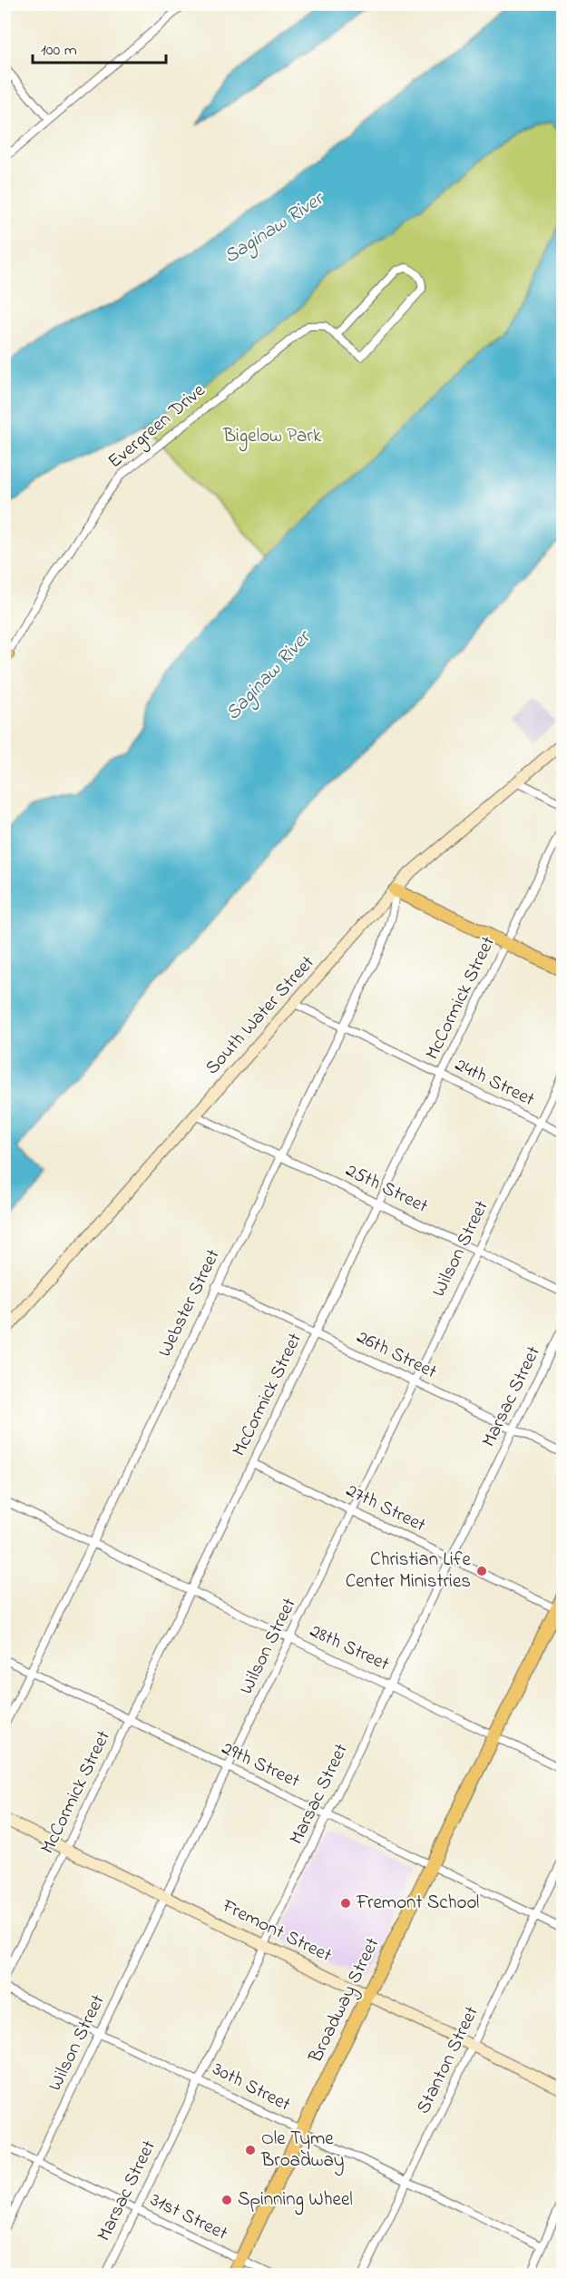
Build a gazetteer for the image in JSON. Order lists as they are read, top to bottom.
{
  "streets": {
    "main road": ["Broadway Street"],
    "street": [
      "Evergreen Drive",
      "McCormick Street",
      "South Water Street",
      "24th Street",
      "25th Street",
      "Wilson Street",
      "Webster Street",
      "26th Street",
      "Marsac Street",
      "27th Street",
      "28th Street",
      "29th Street",
      "Fremont Street",
      "Stanton Street",
      "30th Street",
      "31st Street"
    ]
  },
  "crossings": [
    ["McCormick Street", "24th Street"],
    ["McCormick Street", "25th Street"],
    ["McCormick Street", "26th Street"],
    ["McCormick Street", "27th Street"],
    ["McCormick Street", "28th Street"],
    ["McCormick Street", "29th Street"],
    ["McCormick Street", "Fremont Street"],
    ["South Water Street", "24th Street"],
    ["South Water Street", "25th Street"],
    ["South Water Street", "Webster Street"],
    ["24th Street", "Wilson Street"],
    ["24th Street", "Webster Street"],
    ["25th Street", "Wilson Street"],
    ["25th Street", "Webster Street"],
    ["Wilson Street", "26th Street"],
    ["Wilson Street", "27th Street"],
    ["Wilson Street", "28th Street"],
    ["Wilson Street", "29th Street"],
    ["Wilson Street", "Fremont Street"],
    ["Wilson Street", "30th Street"],
    ["Wilson Street", "31st Street"],
    ["Webster Street", "26th Street"],
    ["Webster Street", "28th Street"],
    ["Webster Street", "29th Street"],
    ["26th Street", "Marsac Street"],
    ["Marsac Street", "27th Street"],
    ["Marsac Street", "28th Street"],
    ["Marsac Street", "29th Street"],
    ["Marsac Street", "Fremont Street"],
    ["Marsac Street", "30th Street"],
    ["Marsac Street", "31st Street"],
    ["27th Street", "Broadway Street"],
    ["28th Street", "Broadway Street"],
    ["29th Street", "Broadway Street"],
    ["29th Street", "Stanton Street"],
    ["Fremont Street", "Broadway Street"],
    ["Fremont Street", "Stanton Street"],
    ["Broadway Street", "30th Street"],
    ["Broadway Street", "31st Street"],
    ["Stanton Street", "30th Street"]
  ],
  "water": ["Saginaw River"],
  "parks": ["Bigelow Park"],
  "places": [
    "Christian Life Center Ministries",
    "Fremont School",
    "Ole Tyme Broadway",
    "Spinning Wheel"
  ],
  "scale_bar": "100 m"
}
